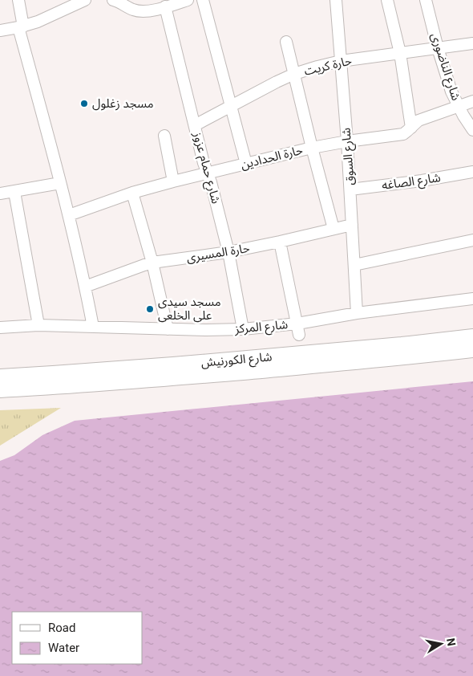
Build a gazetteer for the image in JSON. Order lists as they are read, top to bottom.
{
  "streets": {
    "main road": ["شارع الكورنيش"],
    "street": [
      "حارة كريت",
      "شارع الناضورى",
      "شارع السوق",
      "حارة الحدادين",
      "شارع حمام عزوز",
      "شارع الصاغه",
      "حارة المسيرى",
      "شارع المركز"
    ]
  },
  "crossings": [
    ["حارة كريت", "شارع الناضورى"],
    ["حارة كريت", "شارع السوق"],
    ["حارة كريت", "شارع حمام عزوز"],
    ["شارع الناضورى", "حارة الحدادين"],
    ["شارع السوق", "حارة الحدادين"],
    ["شارع السوق", "شارع الصاغه"],
    ["شارع السوق", "حارة المسيرى"],
    ["شارع السوق", "شارع المركز"],
    ["حارة الحدادين", "شارع حمام عزوز"],
    ["شارع حمام عزوز", "حارة المسيرى"],
    ["شارع حمام عزوز", "شارع المركز"]
  ],
  "places": ["مسجد زغلول", "مسجد سيدى على الخلعى"],
  "legend": ["Road", "Water"],
  "north": "right"
}
